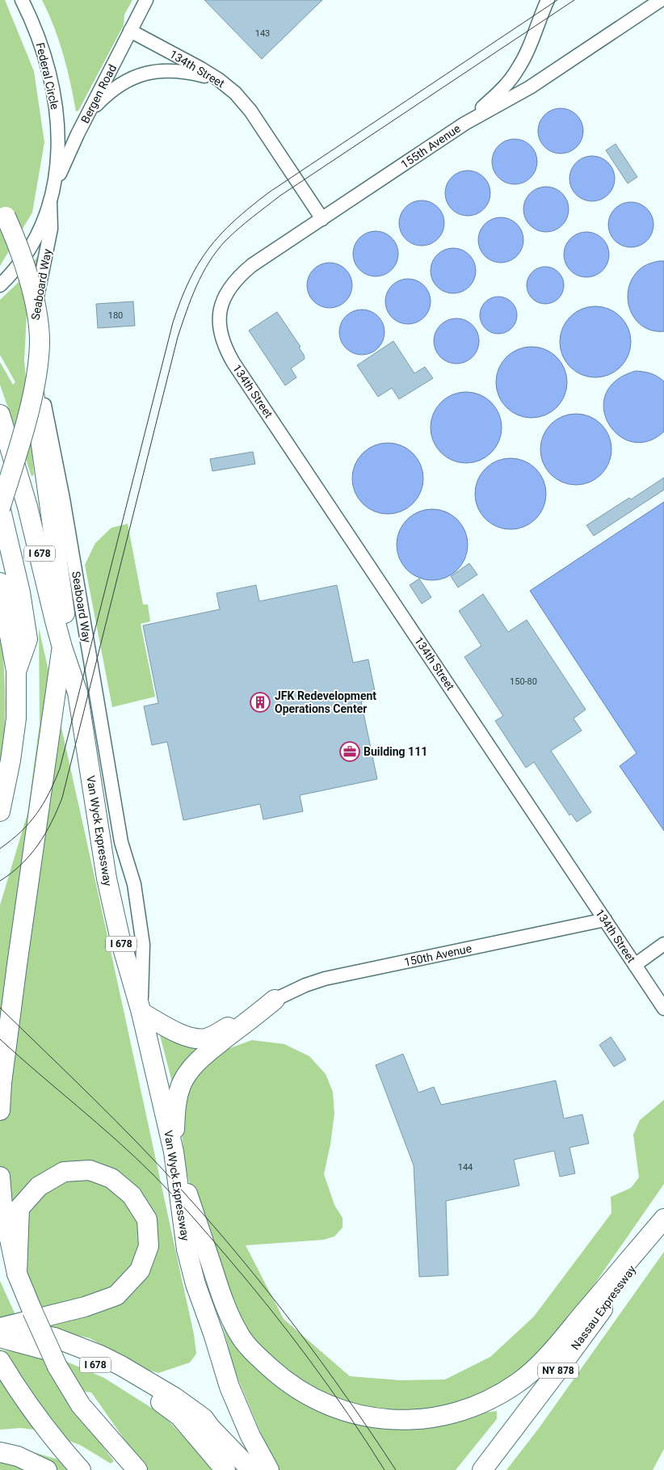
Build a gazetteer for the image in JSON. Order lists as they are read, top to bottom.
{
  "streets": {
    "highway": [
      "I 678",
      "Van Wyck Expressway",
      "Nassau Expressway",
      "NY 878"
    ],
    "street": [
      "134th Street",
      "Federal Circle",
      "Bergen Road",
      "155th Avenue",
      "Seaboard Way",
      "150th Avenue"
    ]
  },
  "crossings": [
    ["134th Street", "Bergen Road"],
    ["134th Street", "155th Avenue"],
    ["134th Street", "150th Avenue"],
    ["Federal Circle", "Bergen Road"],
    ["Federal Circle", "Seaboard Way"],
    ["Bergen Road", "Seaboard Way"],
    ["Seaboard Way", "Van Wyck Expressway"]
  ],
  "places": {
    "building": ["JFK Redevelopment Operations Center"],
    "office": ["Building 111"]
  },
  "house_numbers": [
    "143",
    "180",
    "150-80",
    "144"
  ]
}
